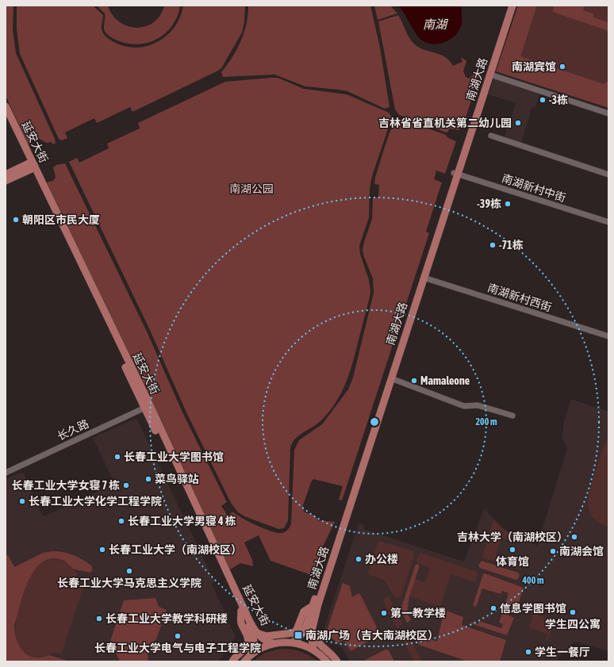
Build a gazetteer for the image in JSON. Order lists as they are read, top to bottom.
{
  "streets": {
    "main road": ["南湖大路", "延安大街"],
    "street": ["南湖新村中街", "南湖新村西街", "长久路"]
  },
  "crossings": [
    ["南湖大路", "南湖新村中街"],
    ["南湖大路", "南湖新村西街"],
    ["延安大街", "长久路"]
  ],
  "water": ["南湖"],
  "parks": ["南湖公园"],
  "places": {
    "other": [
      "南湖宾馆",
      "-3栋",
      "吉林省省直机关第二幼儿园",
      "-39栋",
      "朝阳区市民大厦",
      "-71栋",
      "Mamaleone",
      "长春工业大学图书馆",
      "菜鸟驿站",
      "长春工业大学女寝 7 栋",
      "长春工业大学化学工程学院",
      "长春工业大学男寝 4 栋",
      "吉林大学（南湖校区）",
      "长春工业大学（南湖校区）",
      "体育馆",
      "南湖会馆",
      "办公楼",
      "长春工业大学马克思主义学院",
      "信息学图书馆",
      "学生四公寓",
      "第一教学楼",
      "长春工业大学教学科研楼",
      "长春工业大学电气与电子工程学院",
      "学生一餐厅"
    ],
    "transit": ["南湖广场（吉大南湖校区）"]
  },
  "rings": ["200 m", "400 m"]
}
